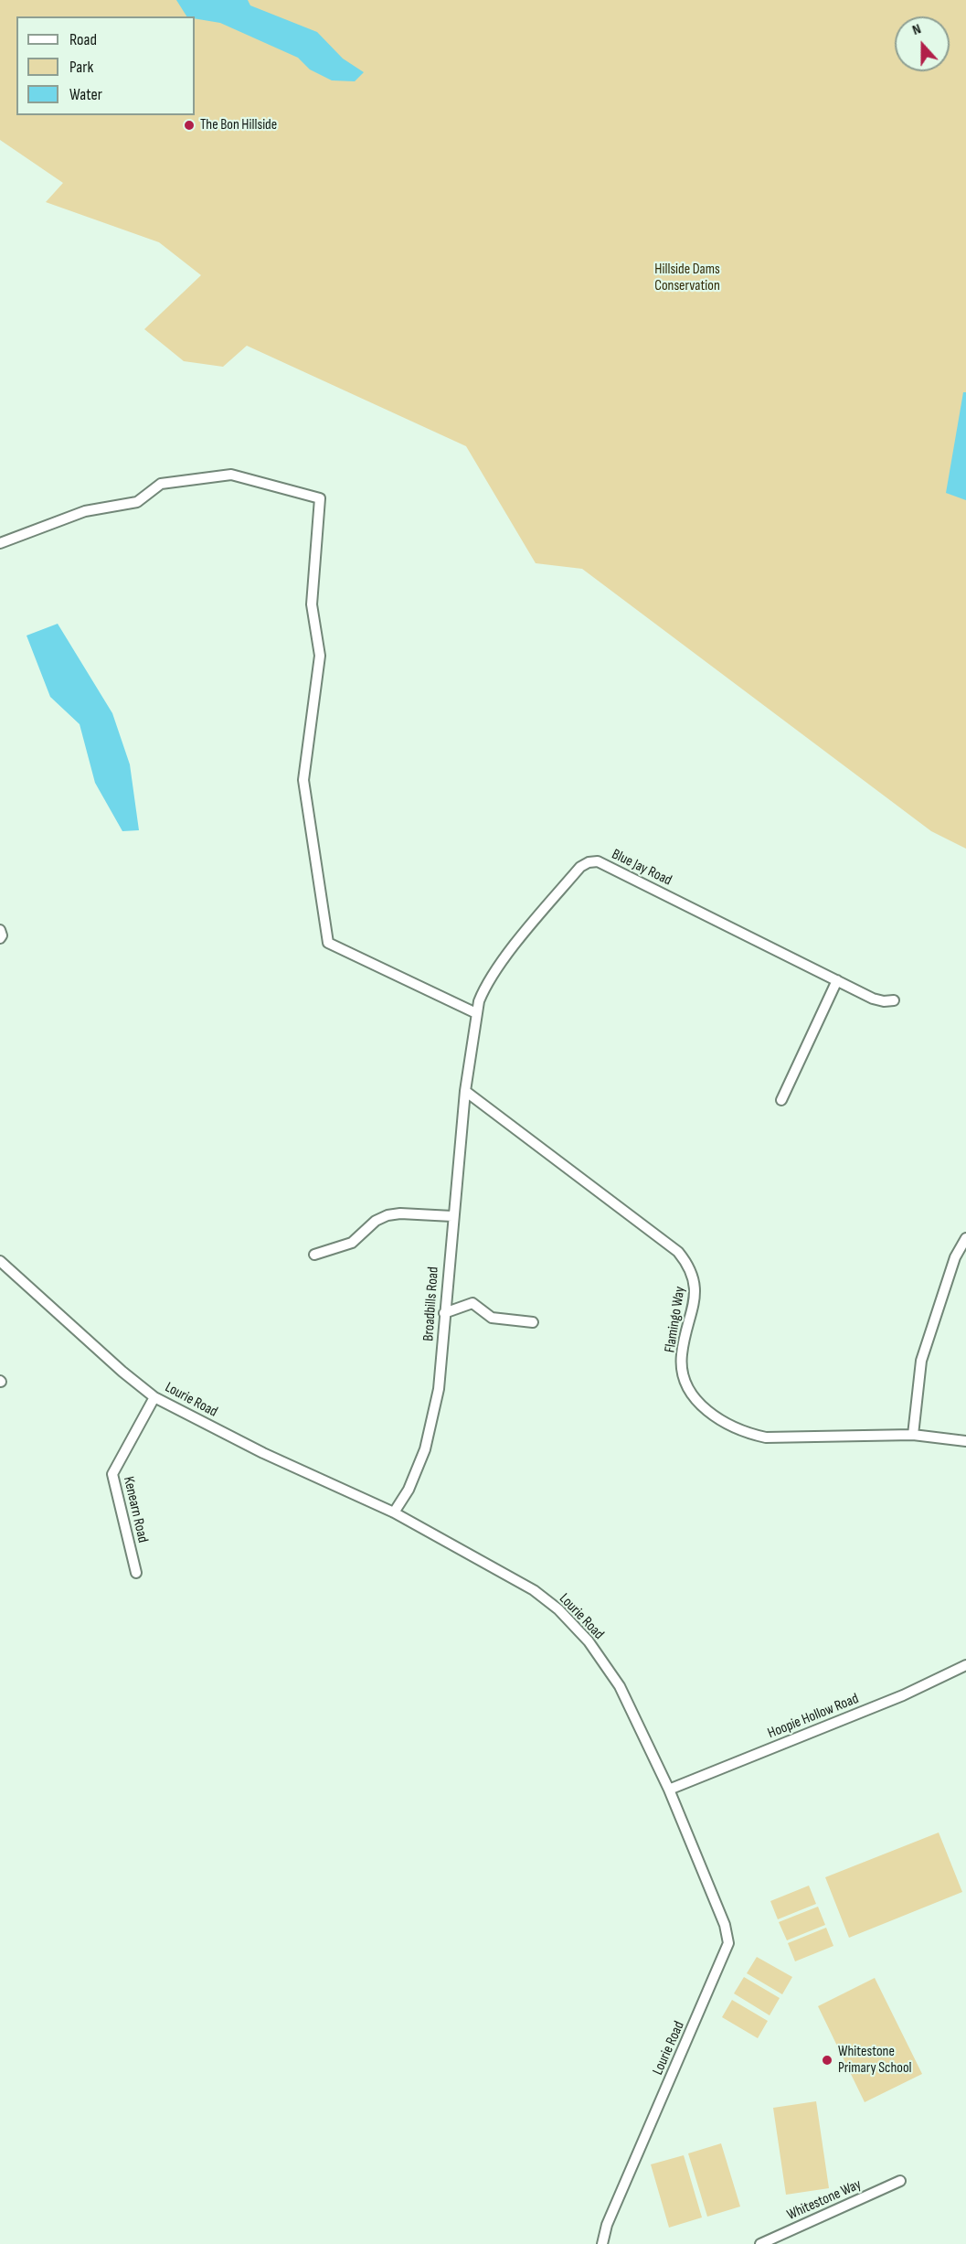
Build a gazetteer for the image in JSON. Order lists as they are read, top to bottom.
{
  "streets": {
    "street": [
      "Blue Jay Road",
      "Broadbills Road",
      "Flamingo Way",
      "Lourie Road",
      "Kenearn Road",
      "Hoopie Hollow Road",
      "Whitestone Way"
    ]
  },
  "crossings": [
    ["Blue Jay Road", "Broadbills Road"],
    ["Blue Jay Road", "Flamingo Way"],
    ["Broadbills Road", "Flamingo Way"],
    ["Broadbills Road", "Lourie Road"],
    ["Lourie Road", "Kenearn Road"],
    ["Lourie Road", "Hoopie Hollow Road"]
  ],
  "parks": ["Hillside Dams Conservation"],
  "places": ["The Bon Hillside", "Whitestone Primary School"],
  "legend": ["Road", "Park", "Water"],
  "north": "top"
}
